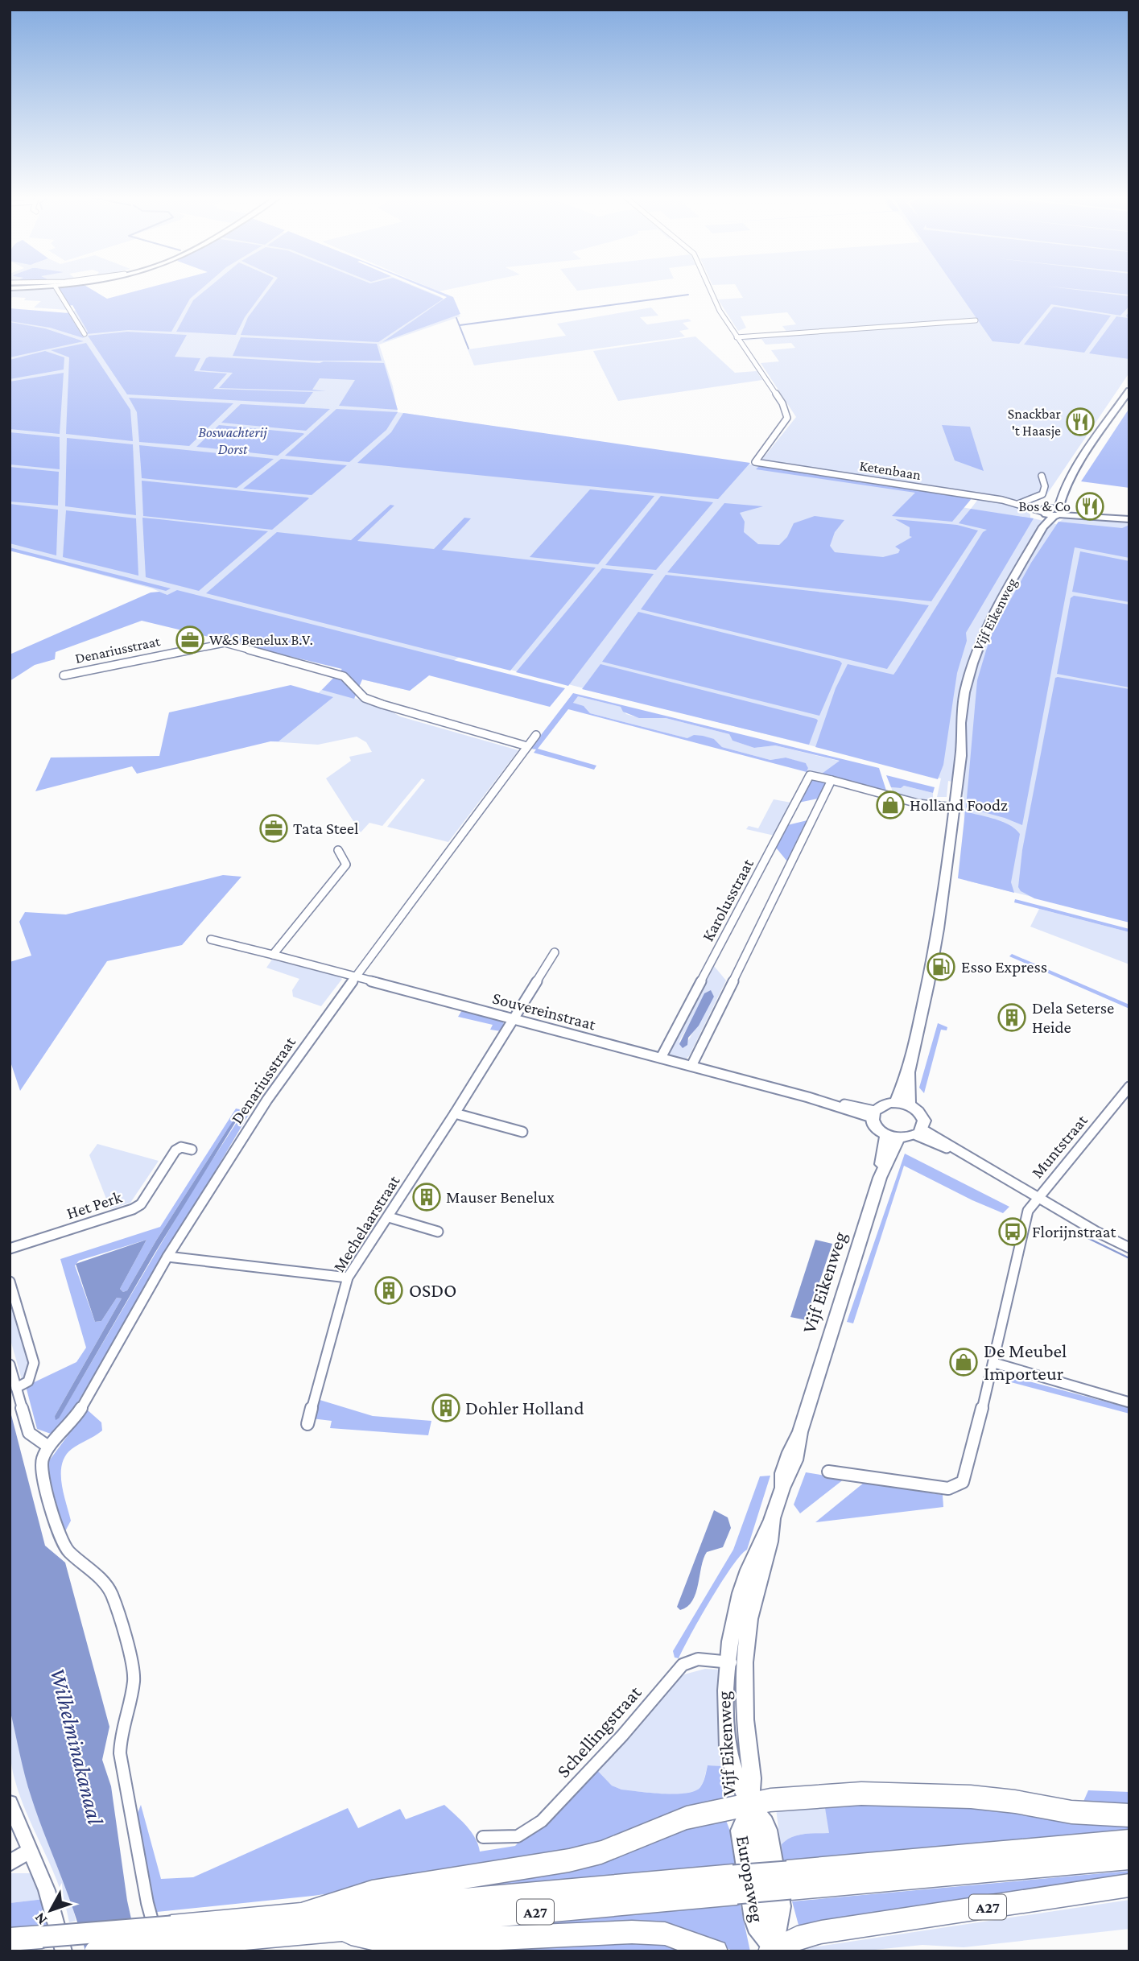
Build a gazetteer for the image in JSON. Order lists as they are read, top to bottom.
{
  "streets": {
    "highway": ["A27"],
    "main road": ["Vijf Eikenweg", "Europaweg"],
    "street": [
      "Ketenbaan",
      "Denariusstraat",
      "Karolusstraat",
      "Souvereinstraat",
      "Muntstraat",
      "Het Perk",
      "Mechelaarstraat",
      "Schellingstraat"
    ]
  },
  "crossings": [
    ["Ketenbaan", "Vijf Eikenweg"],
    ["Vijf Eikenweg", "Karolusstraat"],
    ["Vijf Eikenweg", "Souvereinstraat"],
    ["Vijf Eikenweg", "Schellingstraat"],
    ["Vijf Eikenweg", "Europaweg"],
    ["Vijf Eikenweg", "A27"],
    ["Denariusstraat", "Souvereinstraat"],
    ["Karolusstraat", "Souvereinstraat"],
    ["Souvereinstraat", "Mechelaarstraat"],
    ["Europaweg", "A27"]
  ],
  "water": ["Wilhelminakanaal"],
  "parks": ["Boswachterij Dorst"],
  "places": {
    "restaurant": ["Snackbar 't Haasje", "Bos & Co"],
    "office": ["W&S Benelux B.V.", "Tata Steel"],
    "shop": ["Holland Foodz", "De Meubel Importeur"],
    "fuel station": ["Esso Express"],
    "building": [
      "Dela Seterse Heide",
      "Mauser Benelux",
      "OSDO",
      "Dohler Holland"
    ],
    "bus stop": ["Florijnstraat"]
  },
  "north": "bottom left"
}
